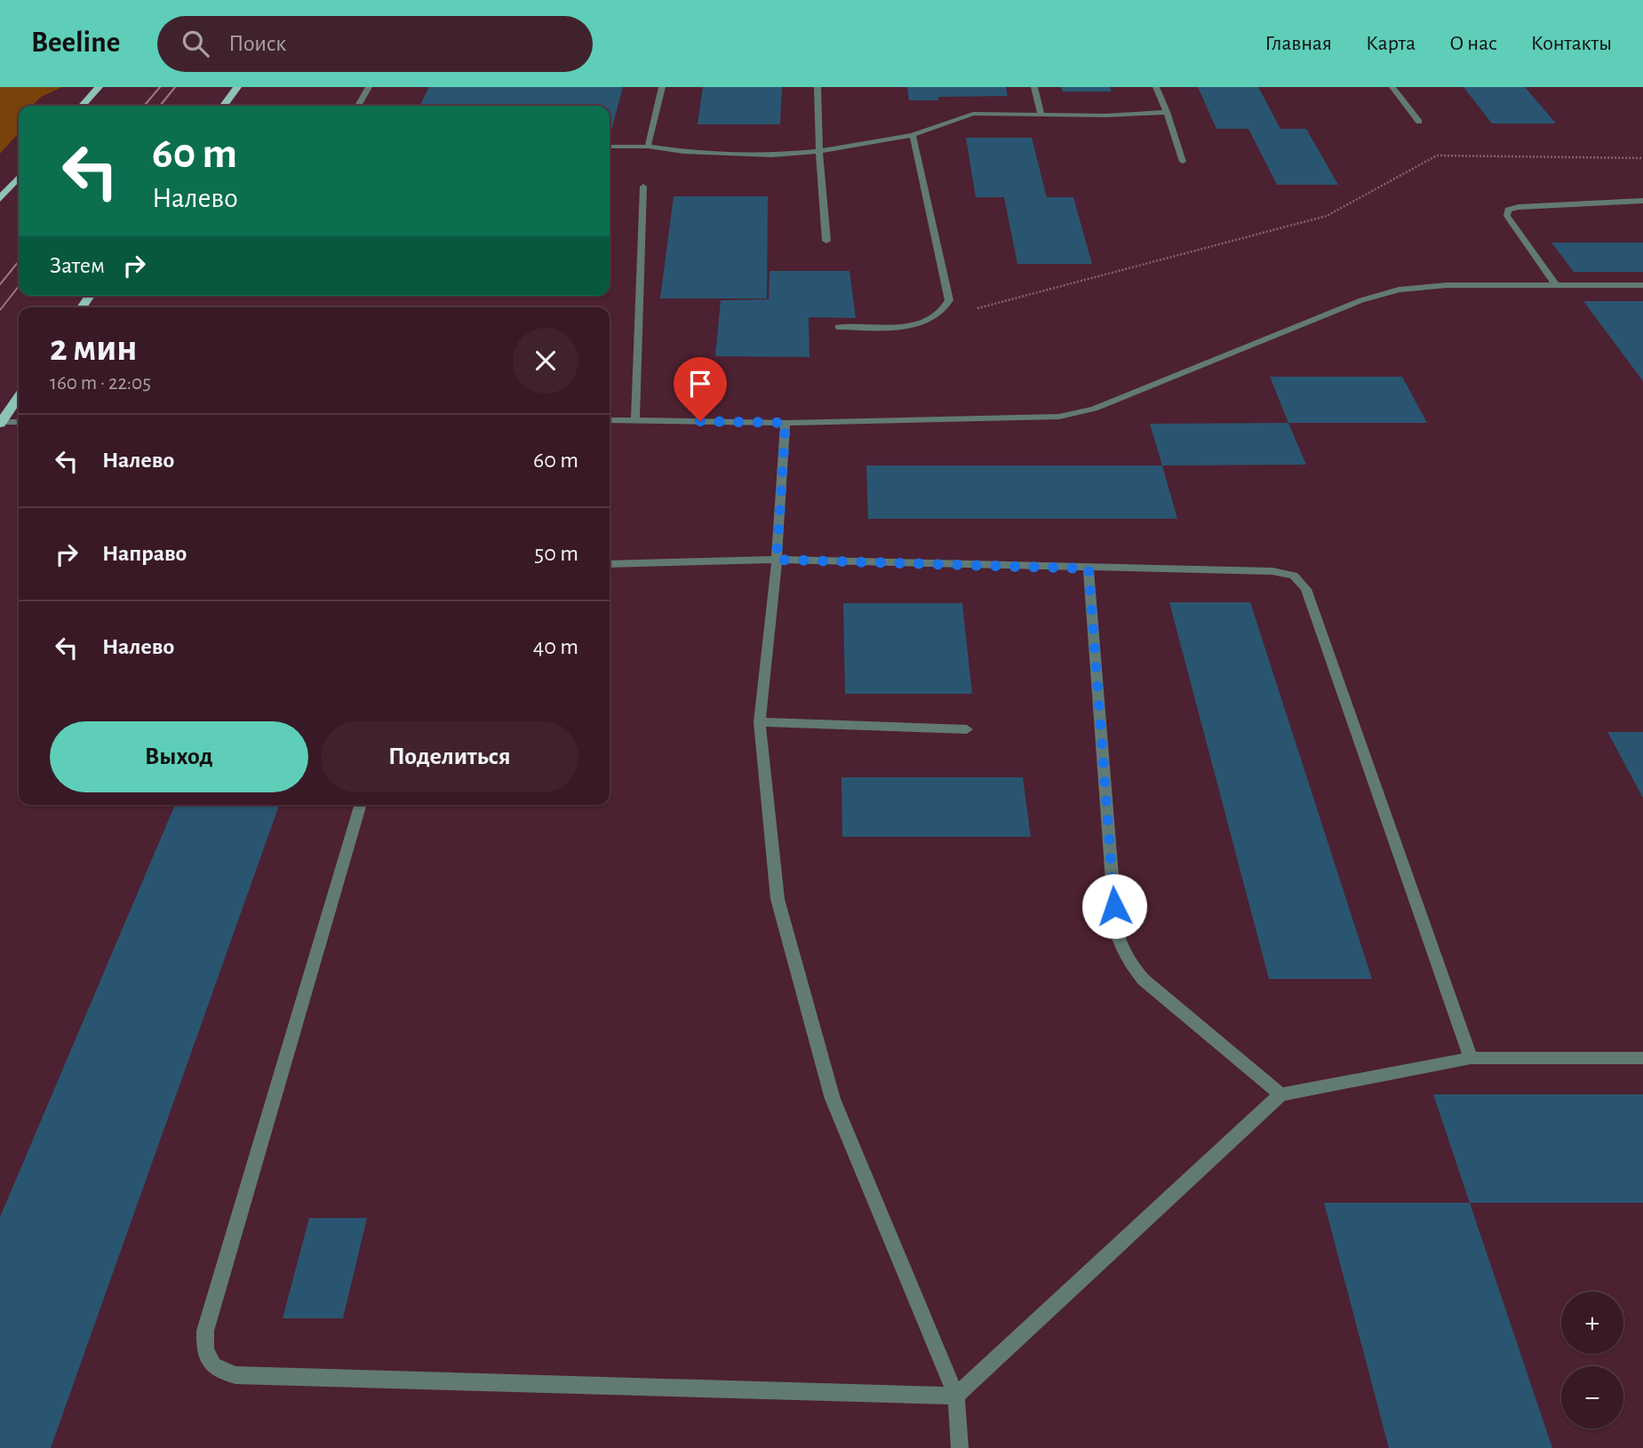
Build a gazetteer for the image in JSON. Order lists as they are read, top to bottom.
{
  "page": {
    "header": "Beeline",
    "search": "Поиск",
    "nav": [
      "Главная",
      "Карта",
      "О нас",
      "Контакты"
    ],
    "turn": ["60 m", "Налево"],
    "then": "Затем",
    "heading": ["2 мин", "160 m · 22:05"],
    "list": [
      {
        "name": "Налево",
        "value": "60 m"
      },
      {
        "name": "Направо",
        "value": "50 m"
      },
      {
        "name": "Налево",
        "value": "40 m"
      }
    ],
    "buttons": ["Выход", "Поделиться"],
    "map_buttons": ["+", "−"]
  }
}
